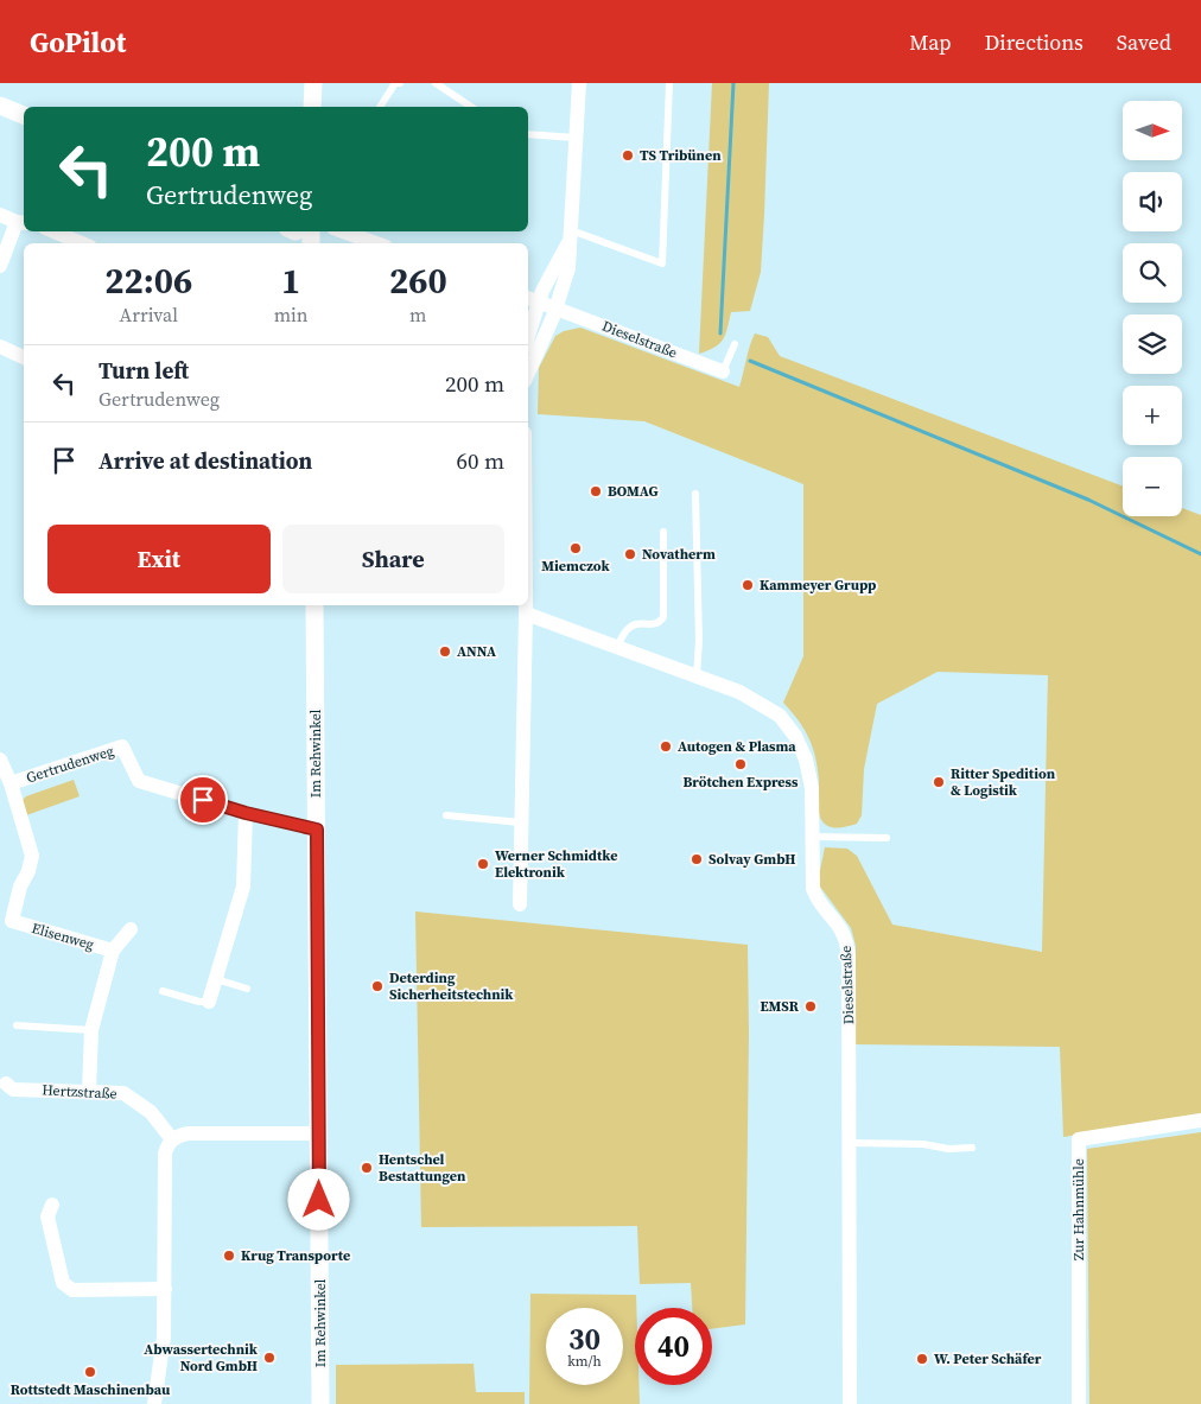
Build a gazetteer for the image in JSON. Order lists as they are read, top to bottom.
{
  "streets": {
    "street": [
      "Dieselstraße",
      "Im Rehwinkel",
      "Gertrudenweg",
      "Elisenweg",
      "Hertzstraße",
      "Zur Hahnmühle"
    ]
  },
  "crossings": [
    ["Im Rehwinkel", "Gertrudenweg"],
    ["Gertrudenweg", "Elisenweg"],
    ["Elisenweg", "Hertzstraße"]
  ],
  "places": [
    "TS Tribünen",
    "BOMAG",
    "Miemczok",
    "Novatherm",
    "Kammeyer Grupp",
    "ANNA",
    "Autogen & Plasma",
    "Brötchen Express",
    "Ritter Spedition & Logistik",
    "Solvay GmbH",
    "Werner Schmidtke Elektronik",
    "Deterding Sicherheitstechnik",
    "EMSR",
    "Hentschel Bestattungen",
    "Krug Transporte",
    "Abwassertechnik Nord GmbH",
    "W. Peter Schäfer",
    "Rottstedt Maschinenbau"
  ],
  "north": "right",
  "page": {
    "header": "GoPilot",
    "nav": ["Map", "Directions", "Saved"],
    "map_buttons": ["+", "−"],
    "turn": ["200 m", "Gertrudenweg"],
    "eta": [
      "22:06",
      "Arrival",
      "1",
      "min",
      "260",
      "m"
    ],
    "list": [
      {
        "name": "Turn left",
        "note": "Gertrudenweg",
        "value": "200 m"
      },
      {
        "name": "Arrive at destination",
        "value": "60 m"
      }
    ],
    "buttons": ["Exit", "Share"],
    "speed": "30 km/h",
    "limit": "40"
  }
}
